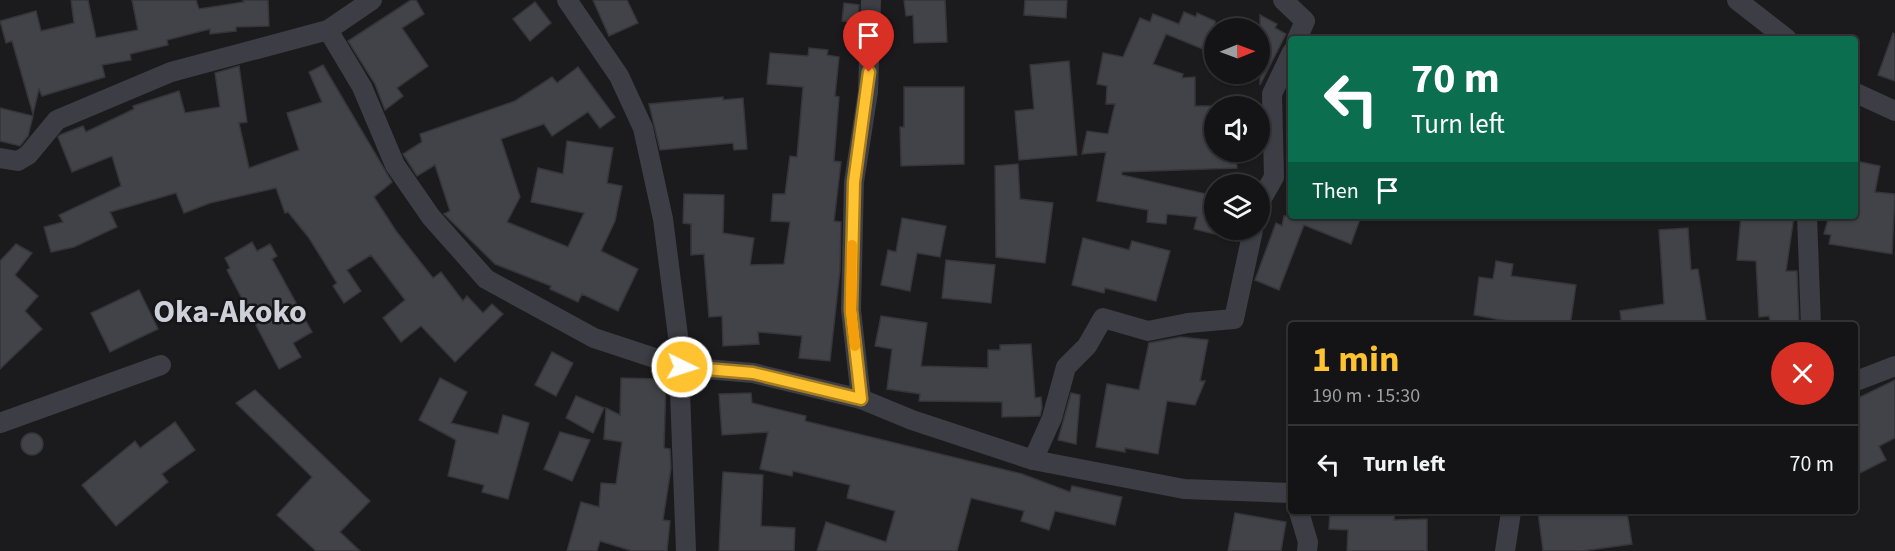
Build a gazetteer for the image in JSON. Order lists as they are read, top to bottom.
{
  "districts": ["Oka-Akoko"],
  "north": "right",
  "page": {
    "turn": ["70 m", "Turn left"],
    "then": "Then",
    "heading": ["1 min", "190 m · 15:30"],
    "list": [
      {
        "name": "Turn left",
        "value": "70 m"
      }
    ]
  }
}
